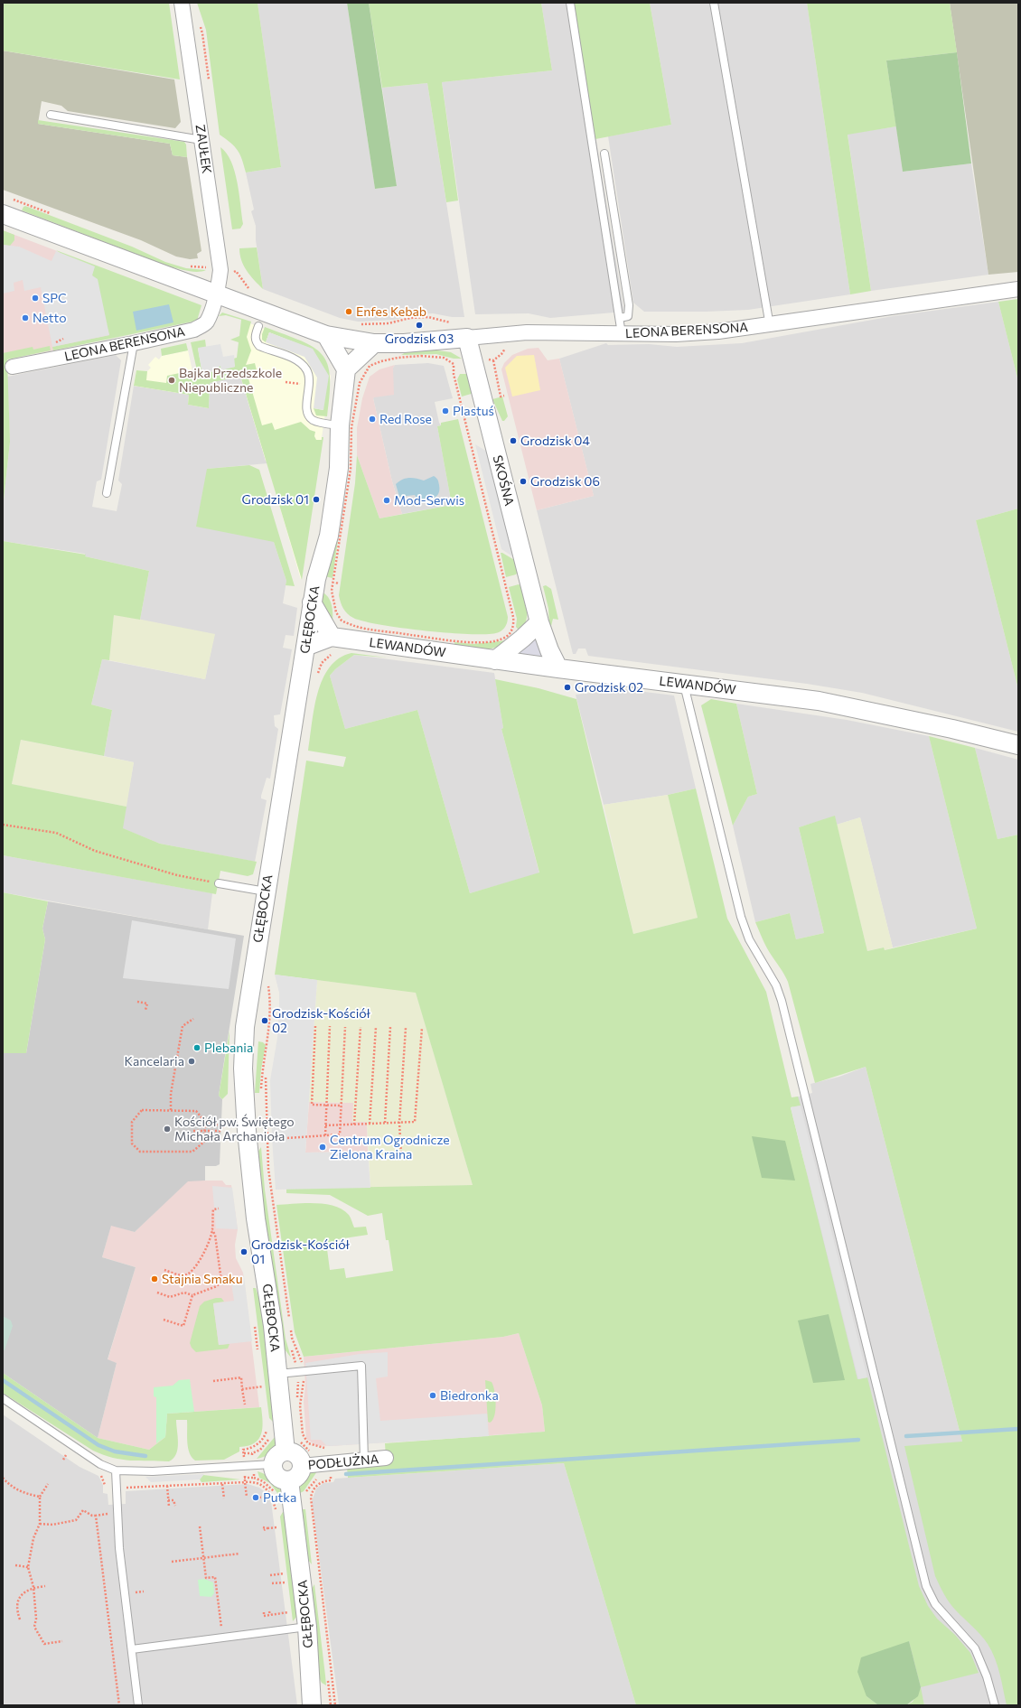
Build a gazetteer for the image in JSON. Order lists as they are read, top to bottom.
{
  "streets": {
    "street": [
      "ZAUŁEK",
      "LEONA BERENSONA",
      "SKOŚNA",
      "GŁĘBOCKA",
      "LEWANDÓW",
      "PODŁUŻNA"
    ]
  },
  "crossings": [
    ["ZAUŁEK", "LEONA BERENSONA"],
    ["LEONA BERENSONA", "SKOŚNA"],
    ["SKOŚNA", "LEWANDÓW"],
    ["GŁĘBOCKA", "LEWANDÓW"],
    ["GŁĘBOCKA", "PODŁUŻNA"]
  ],
  "places": [
    "SPC",
    "Enfes Kebab",
    "Netto",
    "Grodzisk 03",
    "Bajka Przedszkole Niepubliczne",
    "Plastuś",
    "Red Rose",
    "Grodzisk 04",
    "Grodzisk 06",
    "Grodzisk 01",
    "Mod-Serwis",
    "Grodzisk 02",
    "Grodzisk-Kościół 02",
    "Plebania",
    "Kancelaria",
    "Kościół pw. Świętego Michała Archanioła",
    "Centrum Ogrodnicze Zielona Kraina",
    "Grodzisk-Kościół 01",
    "Stajnia Smaku",
    "Biedronka",
    "Putka"
  ]
}
